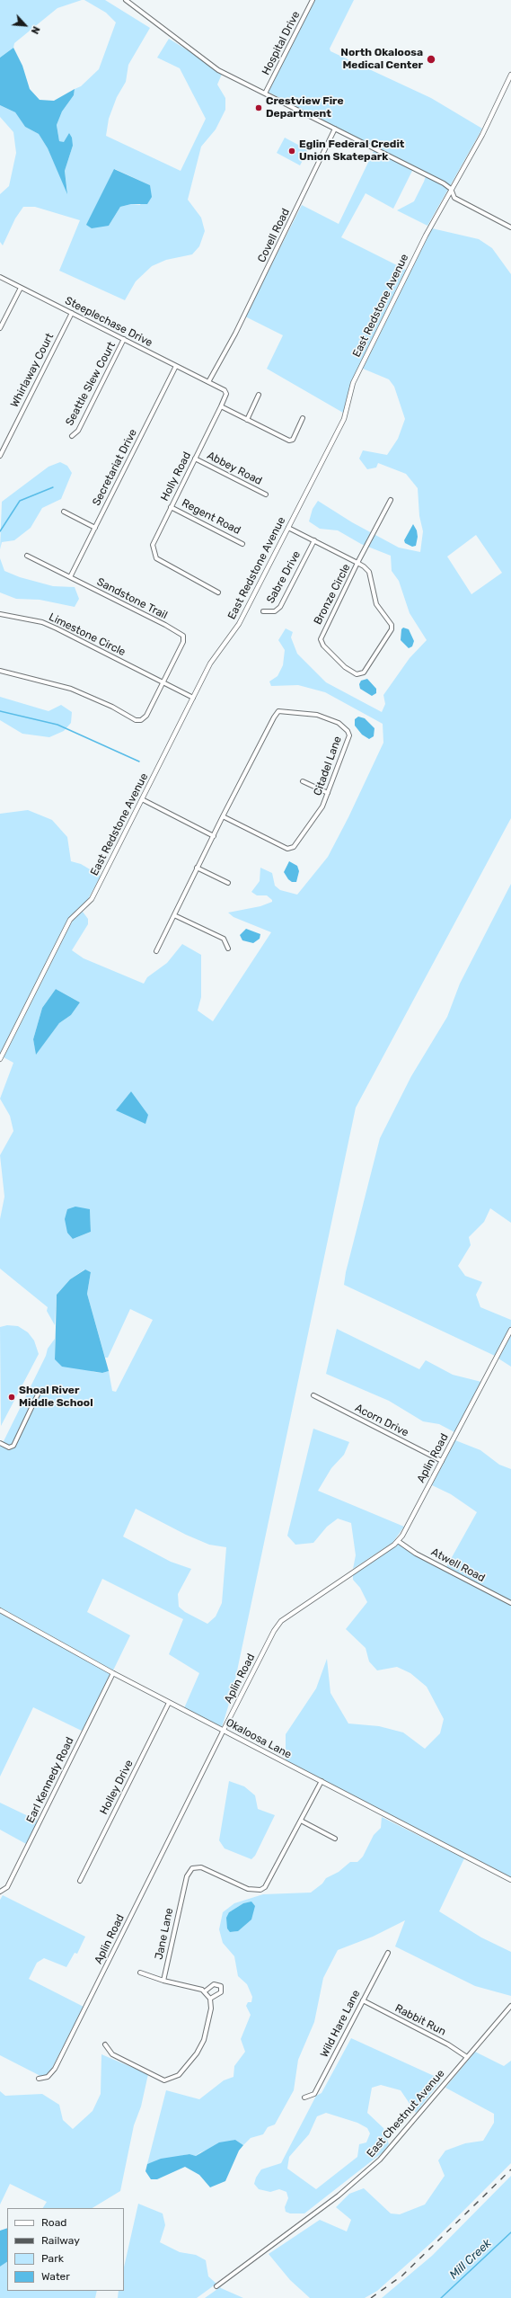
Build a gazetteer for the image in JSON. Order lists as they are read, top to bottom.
{
  "streets": {
    "street": [
      "Hospital Drive",
      "Covell Road",
      "East Redstone Avenue",
      "Steeplechase Drive",
      "Whirlaway Court",
      "Seattle Slew Court",
      "Secretariat Drive",
      "Abbey Road",
      "Holly Road",
      "Regent Road",
      "Sabre Drive",
      "Bronze Circle",
      "Sandstone Trail",
      "Limestone Circle",
      "Citadel Lane",
      "Acorn Drive",
      "Aplin Road",
      "Atwell Road",
      "Okaloosa Lane",
      "Earl Kennedy Road",
      "Holley Drive",
      "Jane Lane",
      "Rabbit Run",
      "Wild Hare Lane",
      "East Chestnut Avenue"
    ]
  },
  "crossings": [
    ["Covell Road", "Steeplechase Drive"],
    ["Covell Road", "Holly Road"],
    ["East Redstone Avenue", "Limestone Circle"],
    ["Steeplechase Drive", "Whirlaway Court"],
    ["Steeplechase Drive", "Seattle Slew Court"],
    ["Steeplechase Drive", "Secretariat Drive"],
    ["Steeplechase Drive", "Holly Road"],
    ["Secretariat Drive", "Sandstone Trail"],
    ["Abbey Road", "Holly Road"],
    ["Holly Road", "Regent Road"],
    ["Sandstone Trail", "Limestone Circle"],
    ["Acorn Drive", "Aplin Road"],
    ["Aplin Road", "Atwell Road"],
    ["Aplin Road", "Okaloosa Lane"],
    ["Okaloosa Lane", "Earl Kennedy Road"],
    ["Okaloosa Lane", "Holley Drive"],
    ["Okaloosa Lane", "Jane Lane"],
    ["Rabbit Run", "Wild Hare Lane"],
    ["Rabbit Run", "East Chestnut Avenue"]
  ],
  "water": ["Mill Creek"],
  "places": [
    "North Okaloosa Medical Center",
    "Crestview Fire Department",
    "Eglin Federal Credit Union Skatepark",
    "Shoal River Middle School"
  ],
  "legend": [
    "Road",
    "Railway",
    "Park",
    "Water"
  ],
  "north": "bottom right"
}
